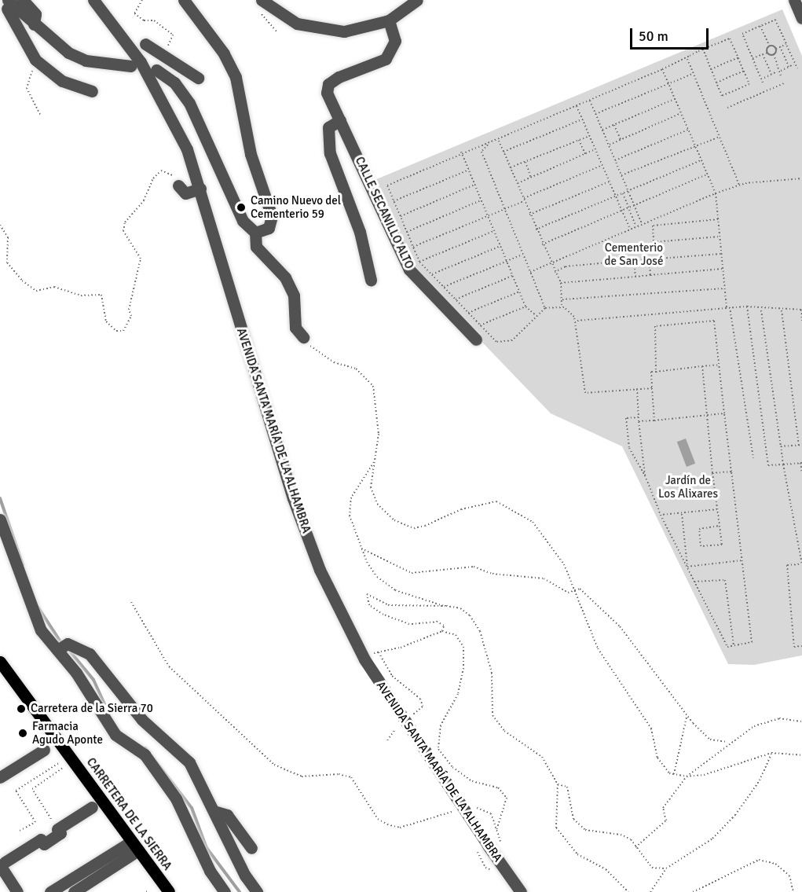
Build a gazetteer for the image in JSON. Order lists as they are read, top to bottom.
{
  "streets": {
    "main road": ["CARRETERA DE LA SIERRA"],
    "street": ["CALLE SECANILLO ALTO", "AVENIDA SANTA MARÍA DE LA ALHAMBRA"]
  },
  "parks": ["Cementerio de San José", "Jardín de Los Alixares"],
  "places": ["Camino Nuevo del Cementerio 59", "Carretera de la Sierra 70", "Farmacia Agudo Aponte"],
  "scale_bar": "50 m"
}
